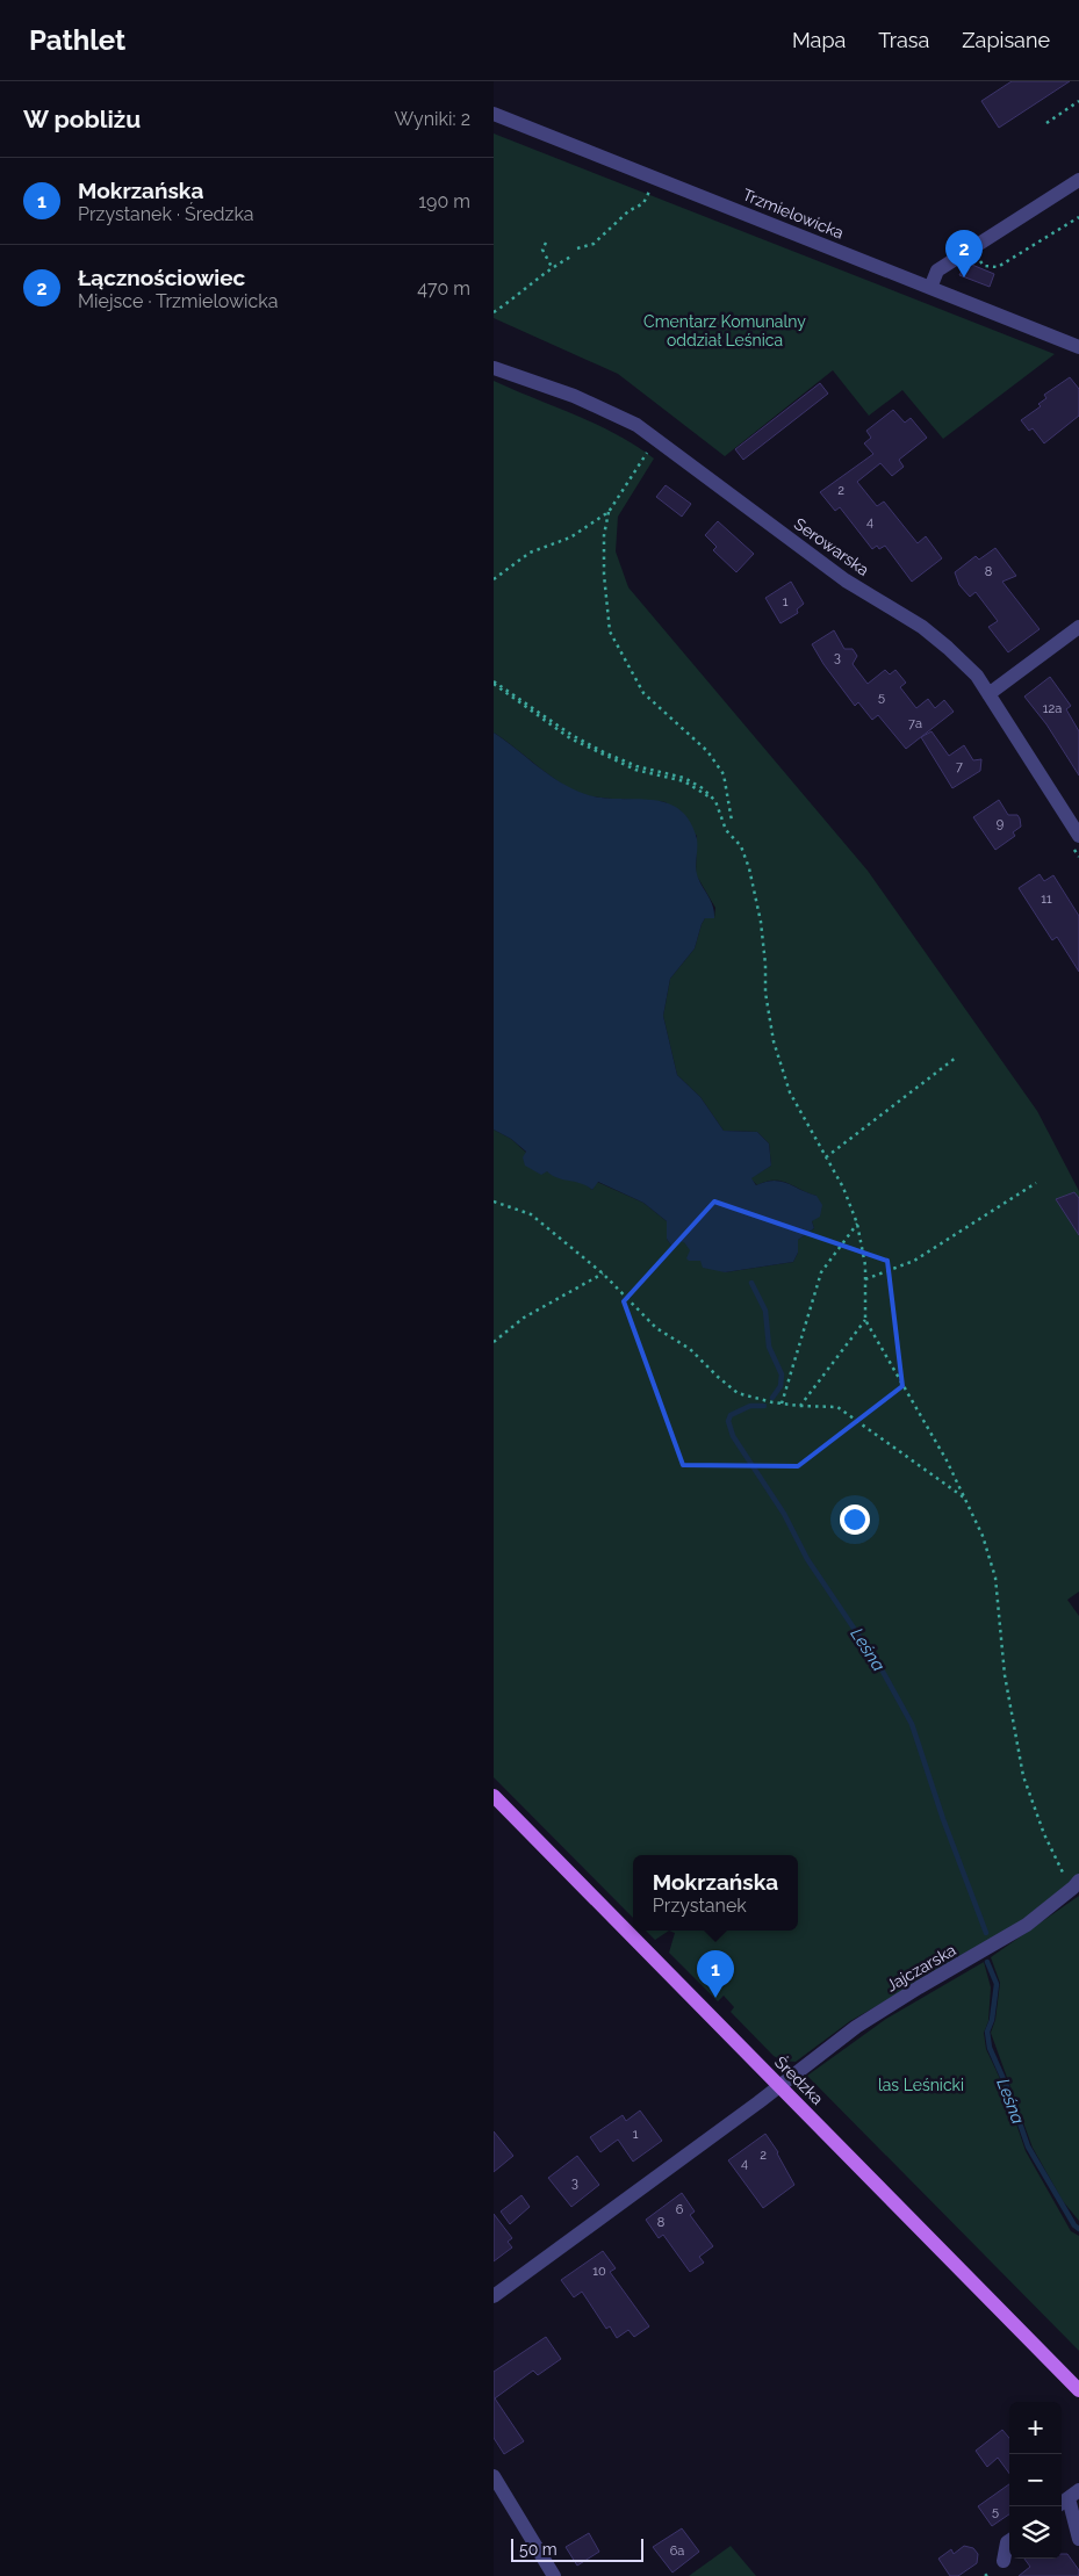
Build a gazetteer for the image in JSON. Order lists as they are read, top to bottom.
{
  "streets": {
    "main road": ["Średzka"],
    "street": ["Trzmielowicka", "Serowarska", "Jajczarska"]
  },
  "crossings": [
    ["Jajczarska", "Średzka"]
  ],
  "water": ["Leśna"],
  "parks": ["Cmentarz Komunalny oddział Leśnica", "las Leśnicki"],
  "house_numbers": [
    "2",
    "4",
    "8",
    "1",
    "3",
    "5",
    "12a",
    "7a",
    "7",
    "9",
    "11",
    "1",
    "2",
    "4",
    "3",
    "6",
    "8",
    "10",
    "5",
    "6a"
  ],
  "scale_bar": "50 m",
  "page": {
    "header": "Pathlet",
    "nav": ["Mapa", "Trasa", "Zapisane"],
    "heading": ["W pobliżu", "Wyniki: 2"],
    "list": [
      {
        "mark": "1",
        "name": "Mokrzańska",
        "note": "Przystanek · Średzka",
        "value": "190 m"
      },
      {
        "mark": "2",
        "name": "Łącznościowiec",
        "note": "Miejsce · Trzmielowicka",
        "value": "470 m"
      }
    ],
    "pins": ["2", "1"],
    "popup": ["Mokrzańska", "Przystanek"],
    "map_buttons": ["+", "−"],
    "scale": "50 m"
  }
}
